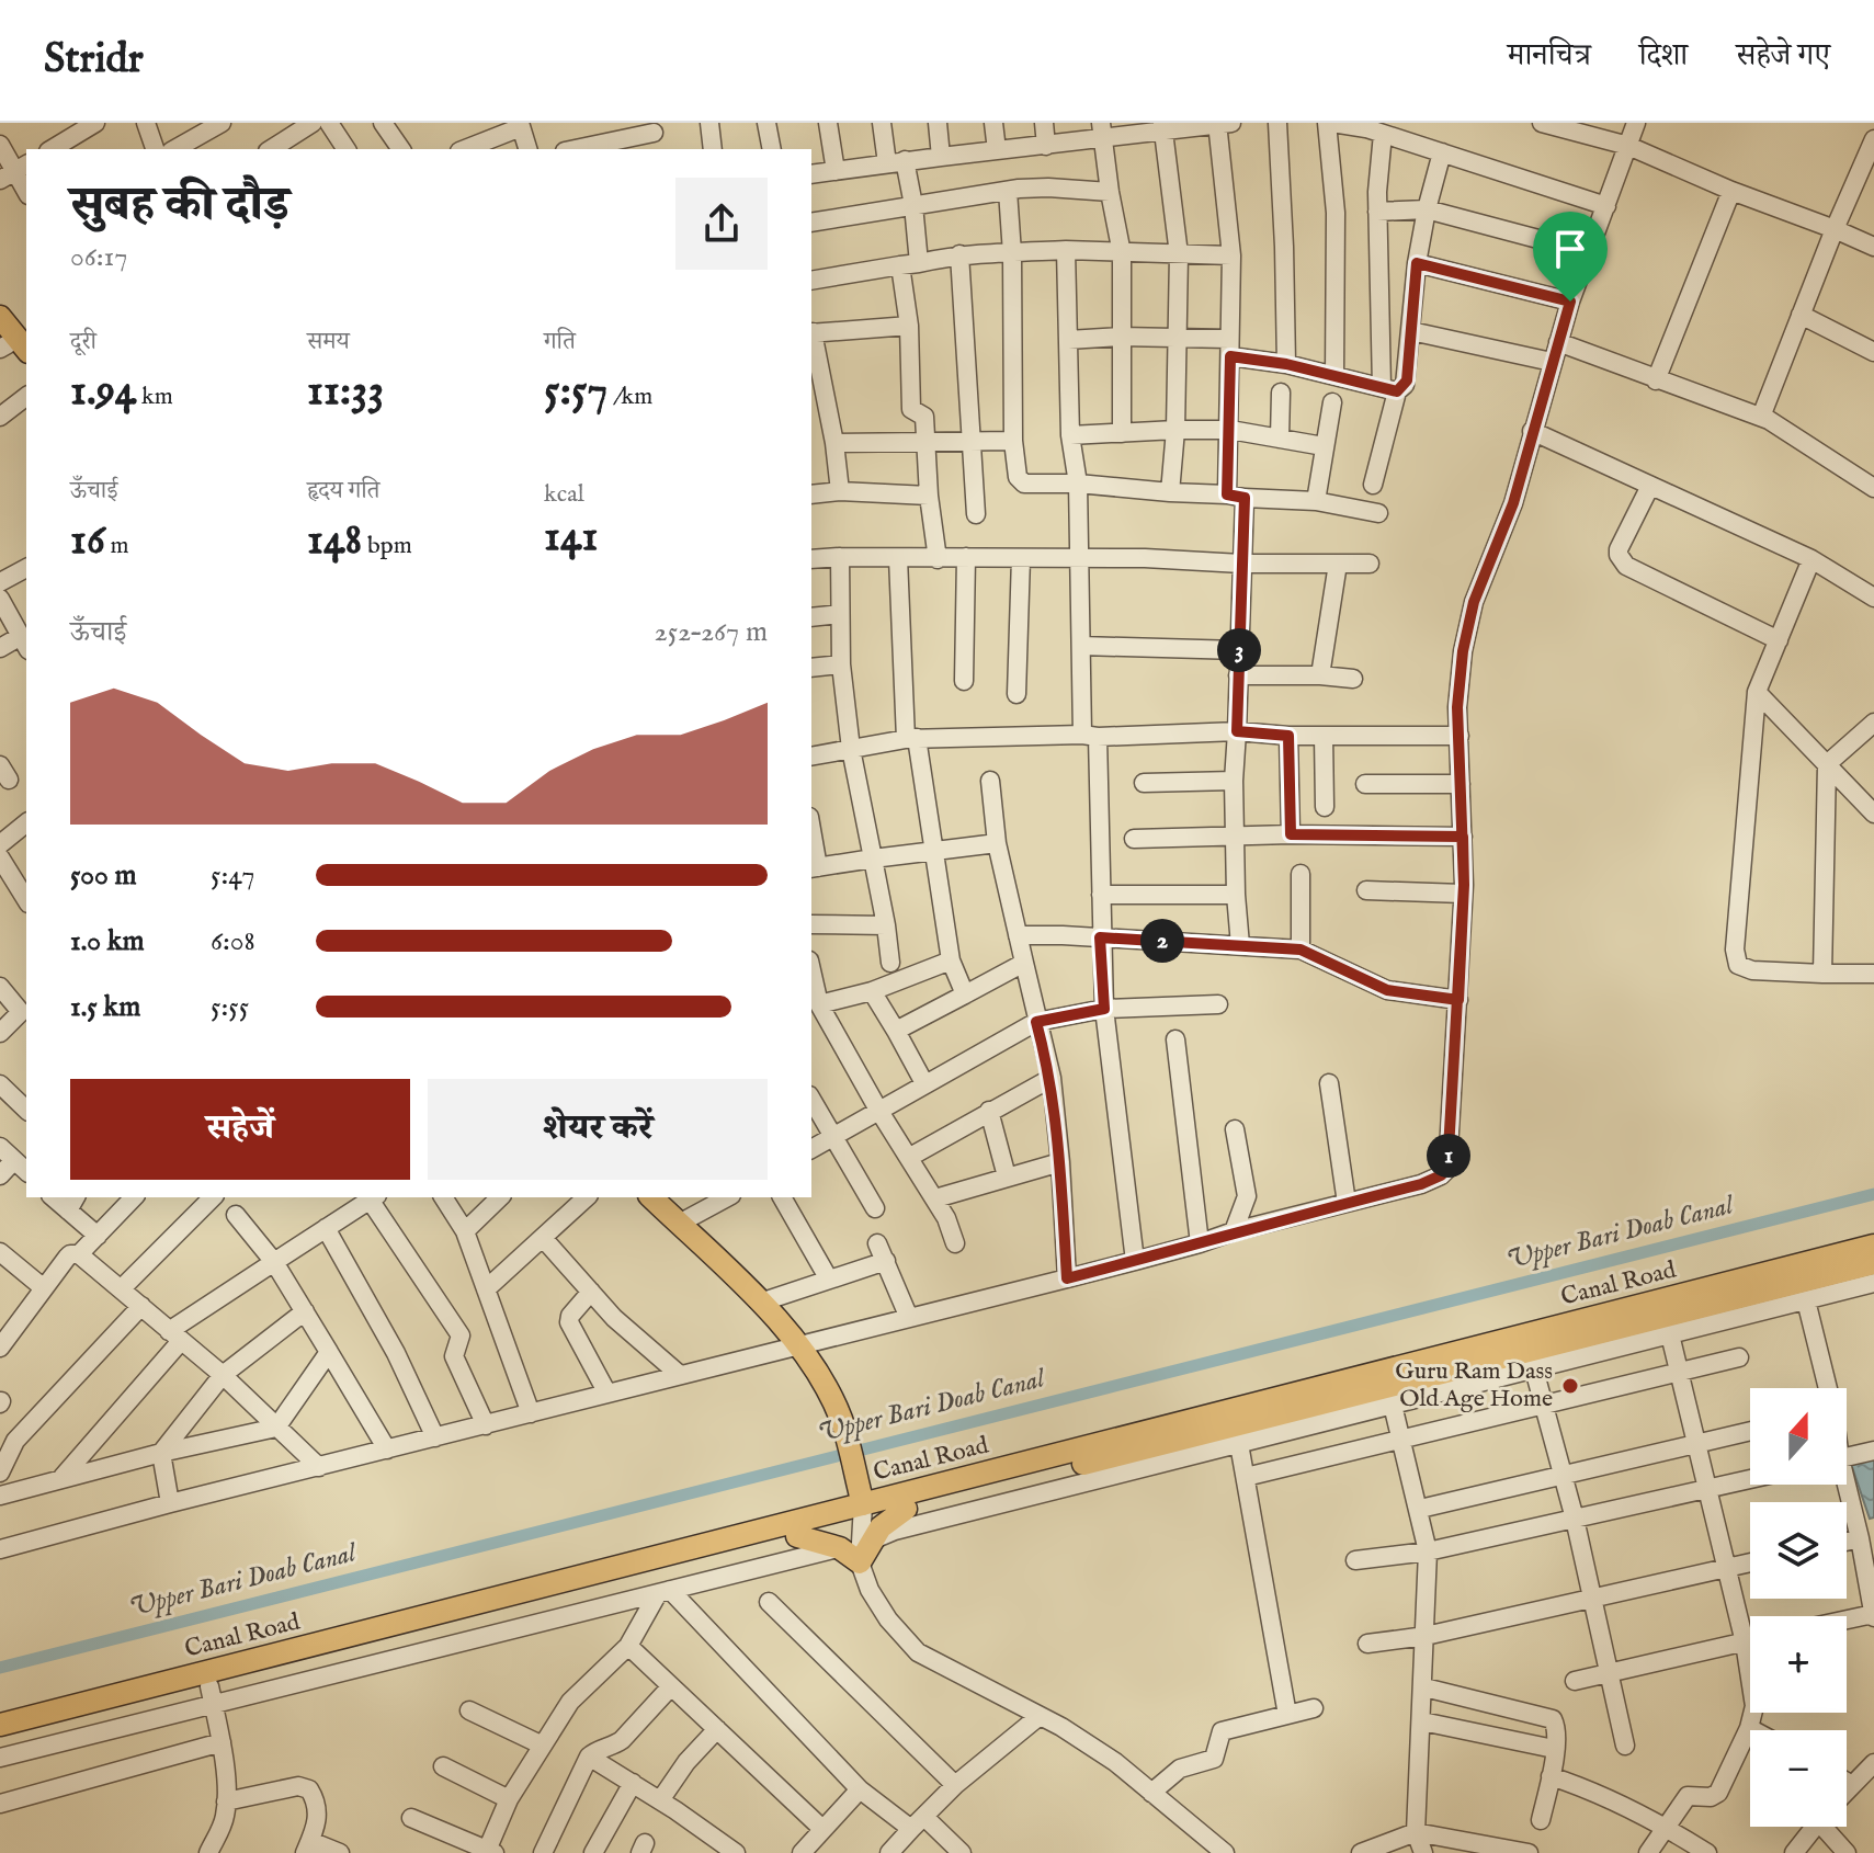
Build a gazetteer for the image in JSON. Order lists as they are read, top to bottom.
{
  "streets": {
    "main road": ["Canal Road"]
  },
  "water": ["Upper Bari Doab Canal"],
  "places": ["Guru Ram Dass Old Age Home"],
  "north": "top",
  "page": {
    "header": "Stridr",
    "nav": ["मानचित्र", "दिशा", "सहेजे गए"],
    "heading": ["सुबह की दौड़", "06:17"],
    "stats": [
      ["दूरी", "1.94 km"],
      ["समय", "11:33"],
      ["गति", "5:57 /km"],
      ["ऊँचाई", "16 m"],
      ["हृदय गति", "148 bpm"],
      ["kcal", "141"]
    ],
    "chart": ["ऊँचाई", "252–267 m"],
    "pins": ["3", "2", "1"],
    "list": [
      {
        "name": "500 m",
        "note": "5:47"
      },
      {
        "name": "1.0 km",
        "note": "6:08"
      },
      {
        "name": "1.5 km",
        "note": "5:55"
      }
    ],
    "buttons": ["सहेजें", "शेयर करें"],
    "map_buttons": ["+", "−"]
  }
}
